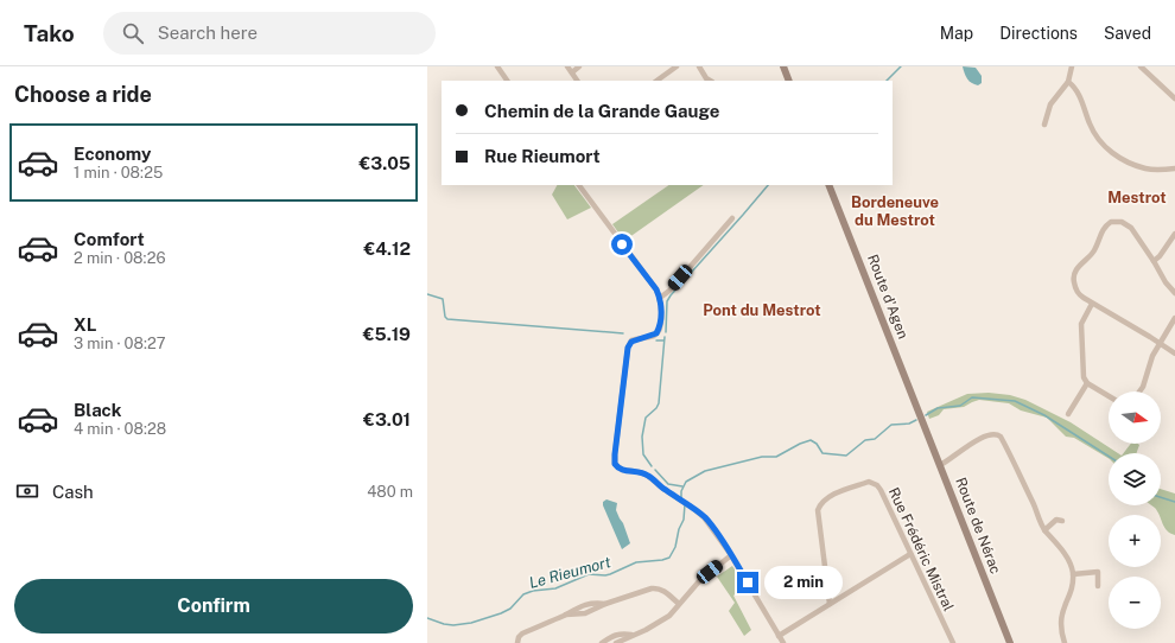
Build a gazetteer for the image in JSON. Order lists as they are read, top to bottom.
{
  "streets": {
    "main road": ["Route d'Agen", "Route de Nérac"],
    "street": ["Rue Frédéric Mistral"]
  },
  "crossings": [
    ["Route d'Agen", "Route de Nérac"]
  ],
  "districts": ["Mestrot", "Bordeneuve du Mestrot", "Pont du Mestrot"],
  "water": ["Le Rieumort"],
  "north": "right",
  "page": {
    "header": "Tako",
    "search": "Search here",
    "nav": ["Map", "Directions", "Saved"],
    "heading": "Choose a ride",
    "banner": ["Chemin de la Grande Gauge", "Rue Rieumort"],
    "list": [
      {
        "name": "Economy",
        "note": "1 min · 08:25",
        "value": "€3.05"
      },
      {
        "name": "Comfort",
        "note": "2 min · 08:26",
        "value": "€4.12"
      },
      {
        "name": "XL",
        "note": "3 min · 08:27",
        "value": "€5.19"
      },
      {
        "name": "Black",
        "note": "4 min · 08:28",
        "value": "€3.01"
      }
    ],
    "map_buttons": ["+", "−"],
    "pay": ["Cash", "480 m"],
    "bubble": "2 min",
    "buttons": "Confirm"
  }
}
